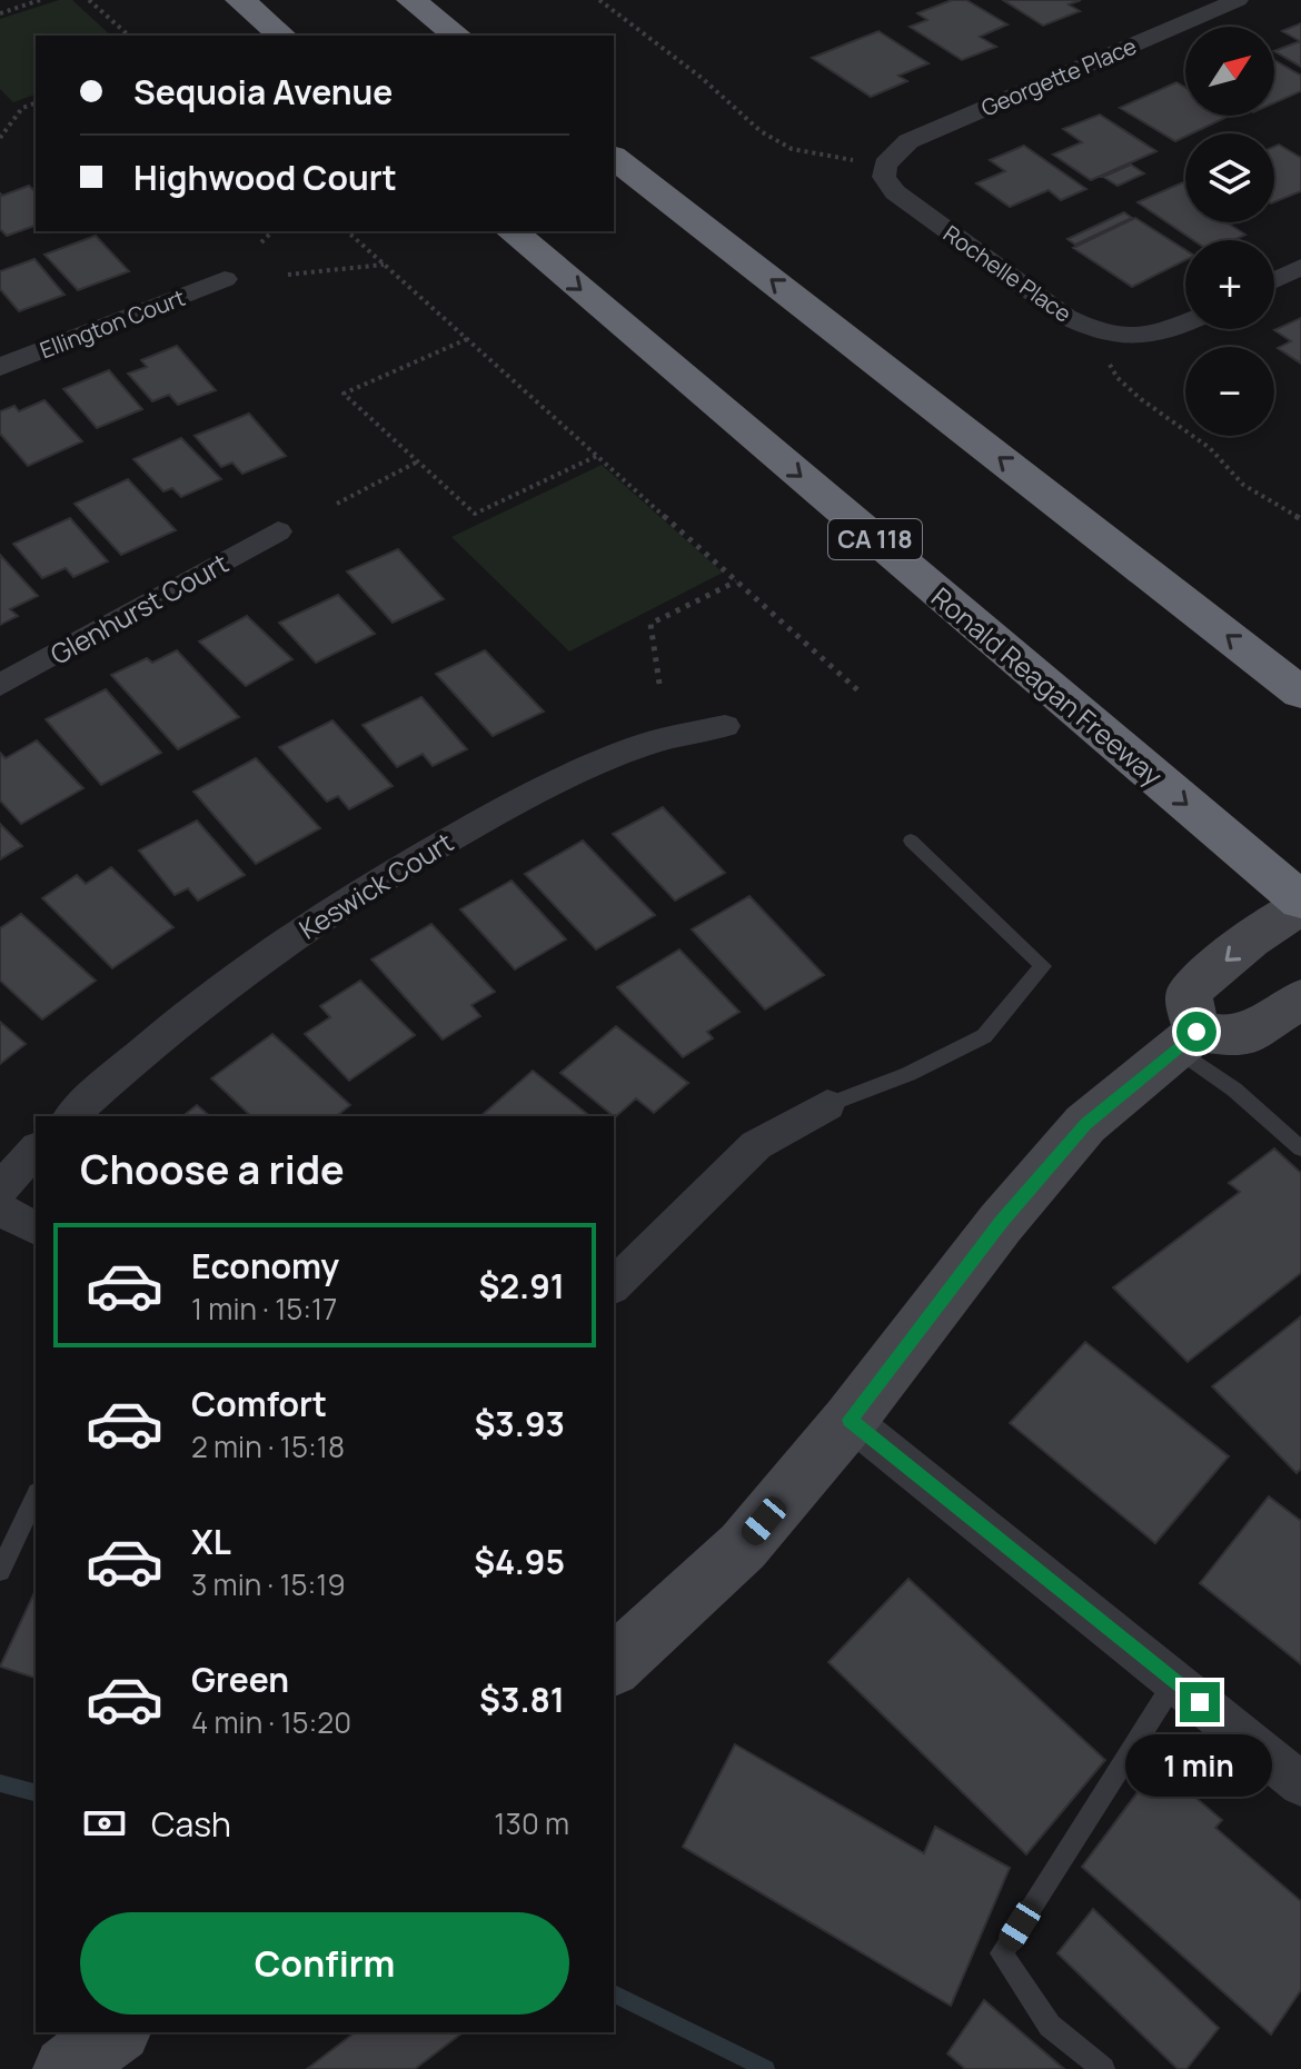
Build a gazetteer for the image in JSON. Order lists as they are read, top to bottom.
{
  "streets": {
    "highway": ["CA 118", "Ronald Reagan Freeway"],
    "street": [
      "Georgette Place",
      "Rochelle Place",
      "Ellington Court",
      "Glenhurst Court",
      "Keswick Court"
    ]
  },
  "crossings": [
    ["Georgette Place", "Rochelle Place"]
  ],
  "north": "top right",
  "page": {
    "map_buttons": ["+", "−"],
    "banner": ["Sequoia Avenue", "Highwood Court"],
    "heading": "Choose a ride",
    "list": [
      {
        "name": "Economy",
        "note": "1 min · 15:17",
        "value": "$2.91"
      },
      {
        "name": "Comfort",
        "note": "2 min · 15:18",
        "value": "$3.93"
      },
      {
        "name": "XL",
        "note": "3 min · 15:19",
        "value": "$4.95"
      },
      {
        "name": "Green",
        "note": "4 min · 15:20",
        "value": "$3.81"
      }
    ],
    "bubble": "1 min",
    "pay": ["Cash", "130 m"],
    "buttons": "Confirm"
  }
}
